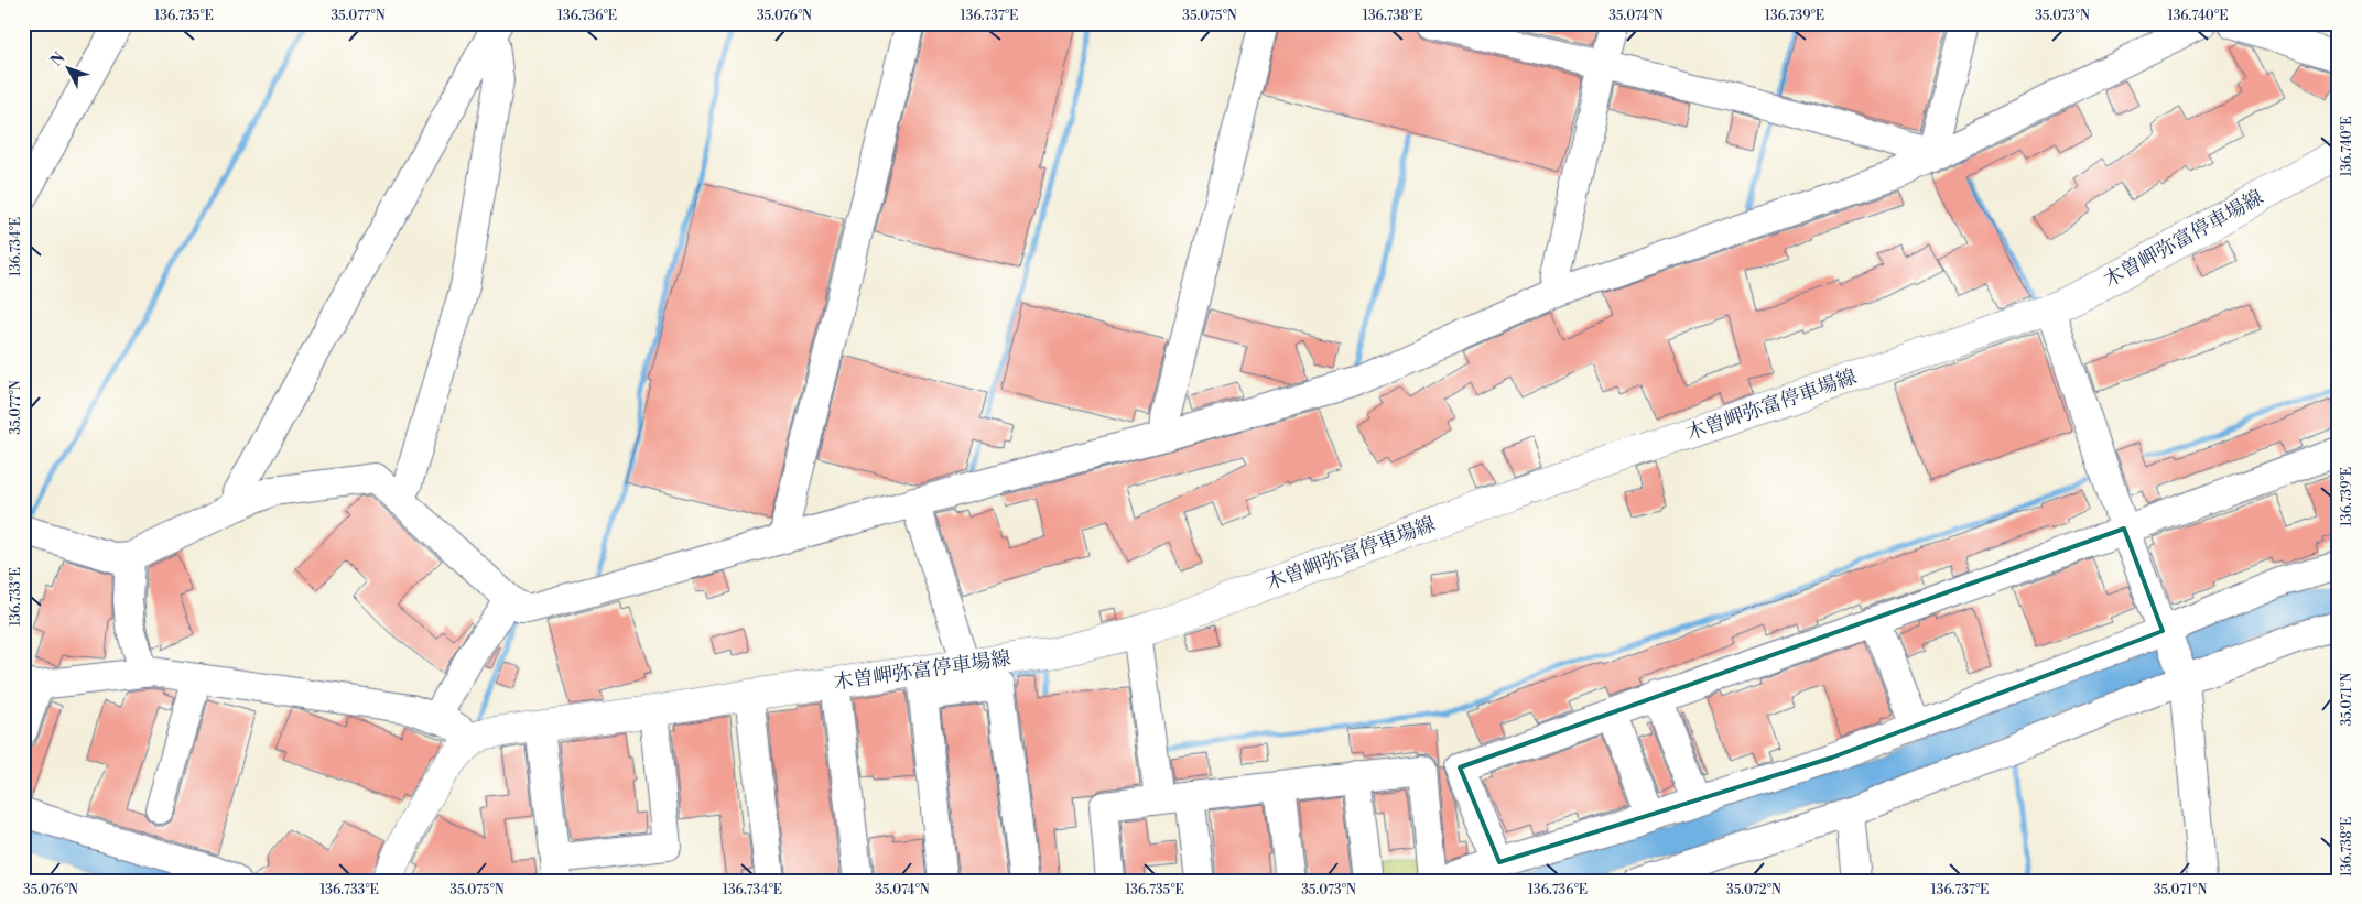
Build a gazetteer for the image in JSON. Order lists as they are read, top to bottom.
{
  "streets": {
    "main road": ["木曽岬弥富停車場線"]
  },
  "north": "top left",
  "coordinates": [
    "136.735°E",
    "35.077°N",
    "136.736°E",
    "35.076°N",
    "136.737°E",
    "35.075°N",
    "136.738°E",
    "35.074°N",
    "136.739°E",
    "35.073°N",
    "136.740°E",
    "136.734°E",
    "136.733°E",
    "35.071°N",
    "35.072°N"
  ]
}
